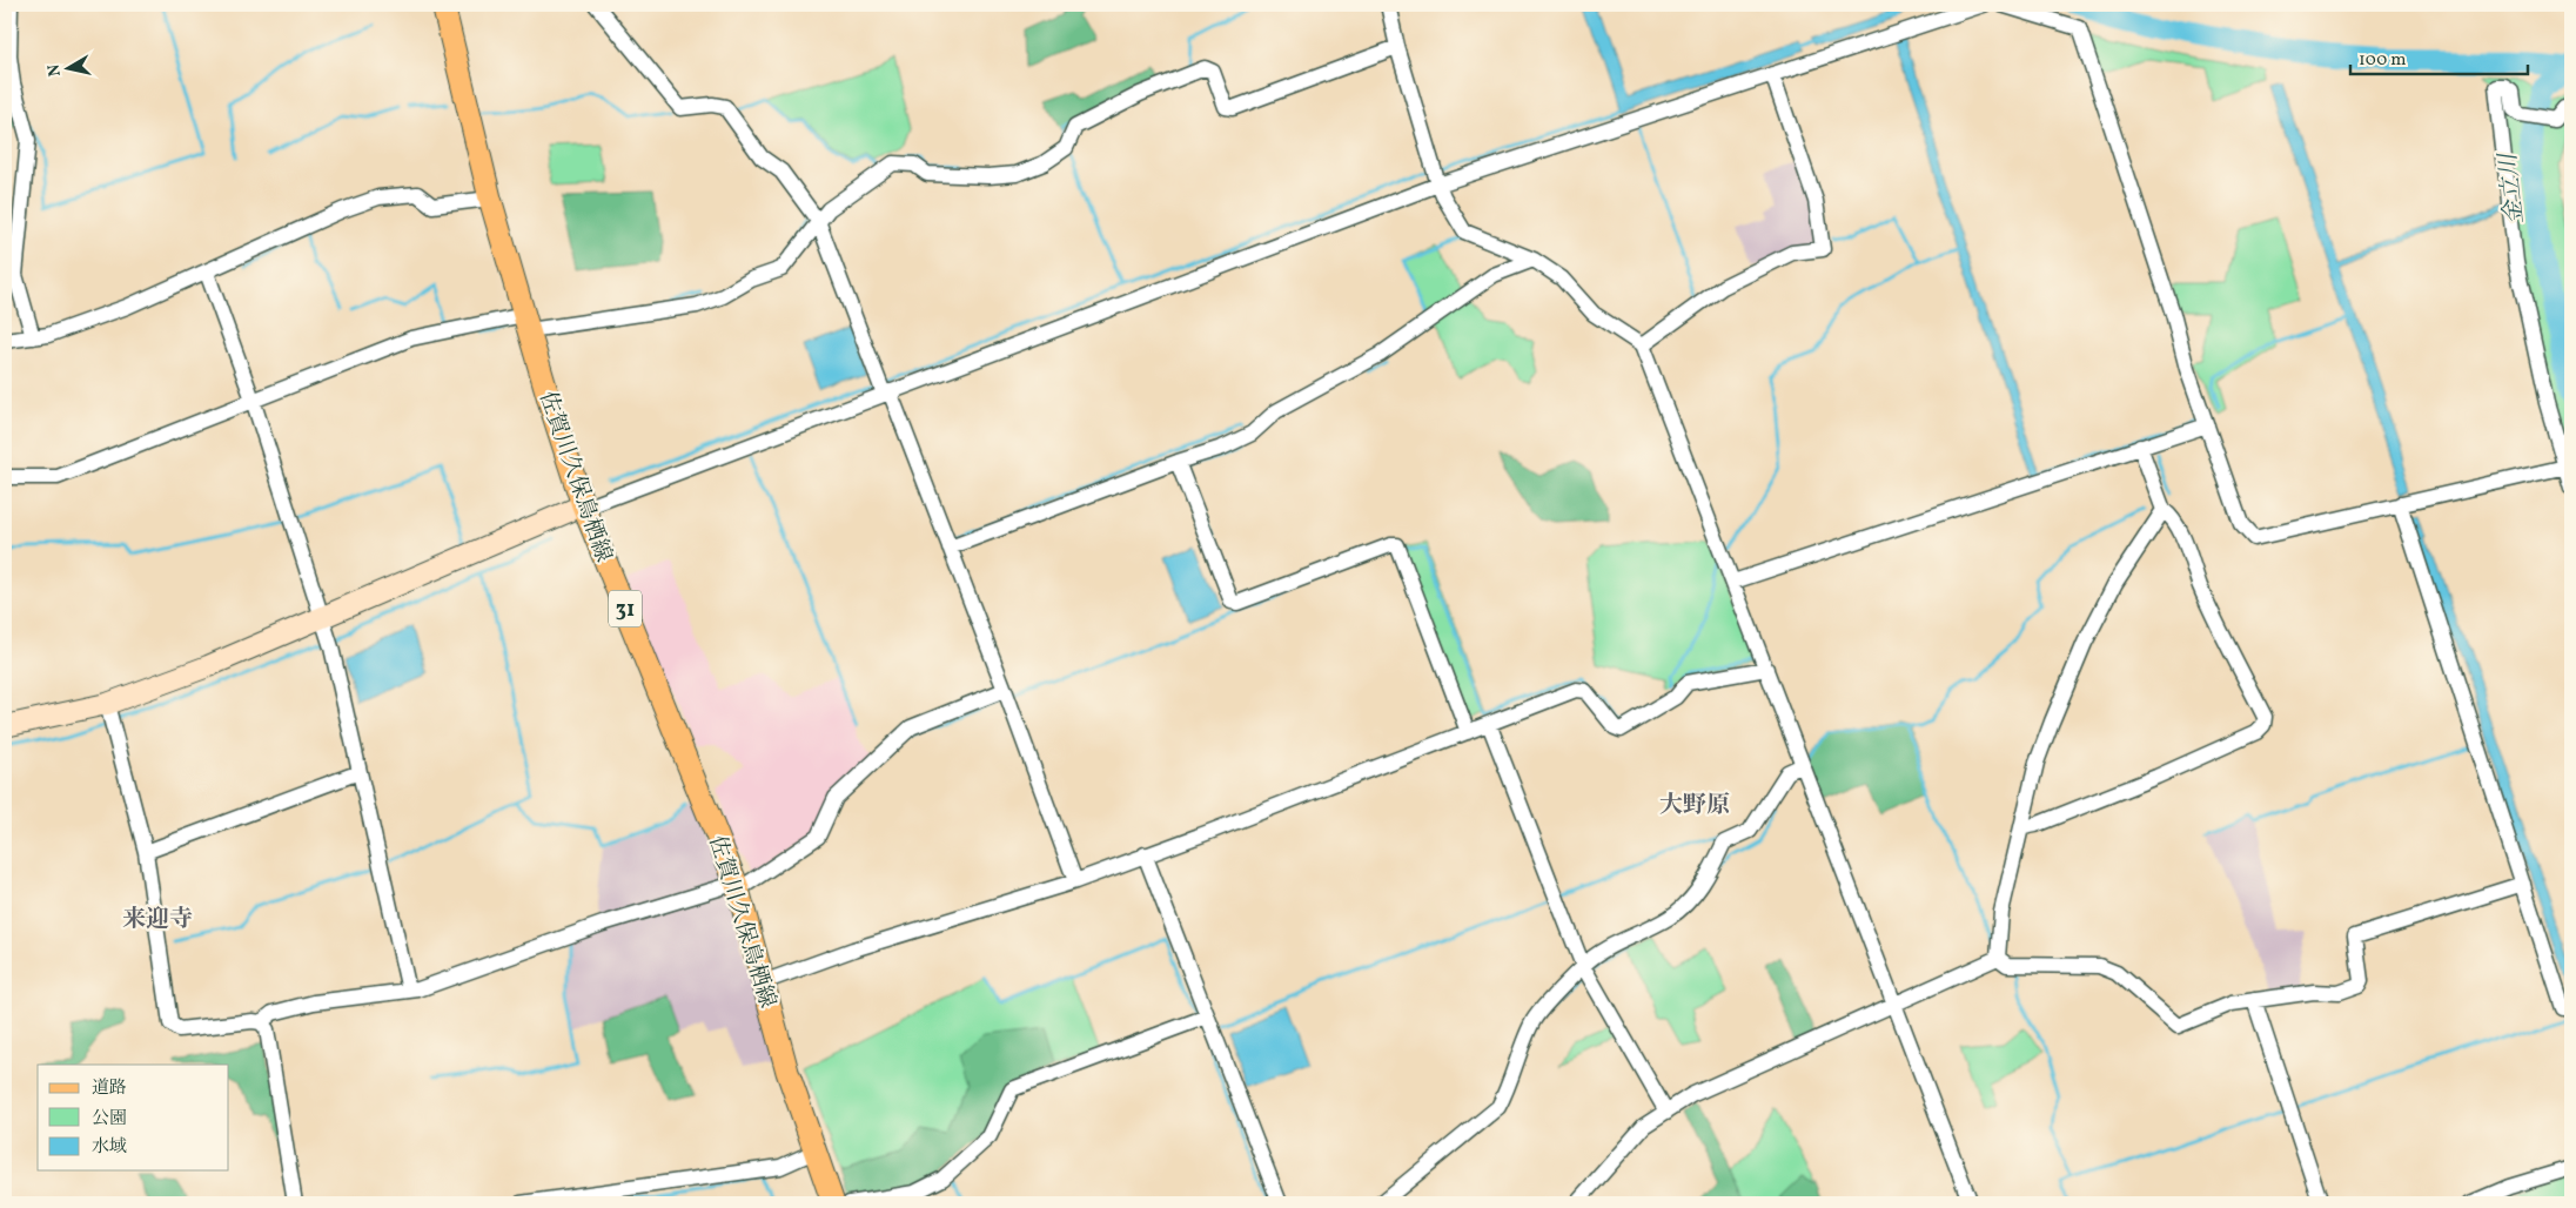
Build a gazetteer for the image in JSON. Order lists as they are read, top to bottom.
{
  "streets": {
    "main road": ["佐賀川久保鳥栖線", "31"]
  },
  "districts": ["大野原", "来迎寺"],
  "water": ["金立川"],
  "legend": ["道路", "公園", "水域"],
  "scale_bar": "100 m",
  "north": "left"
}
